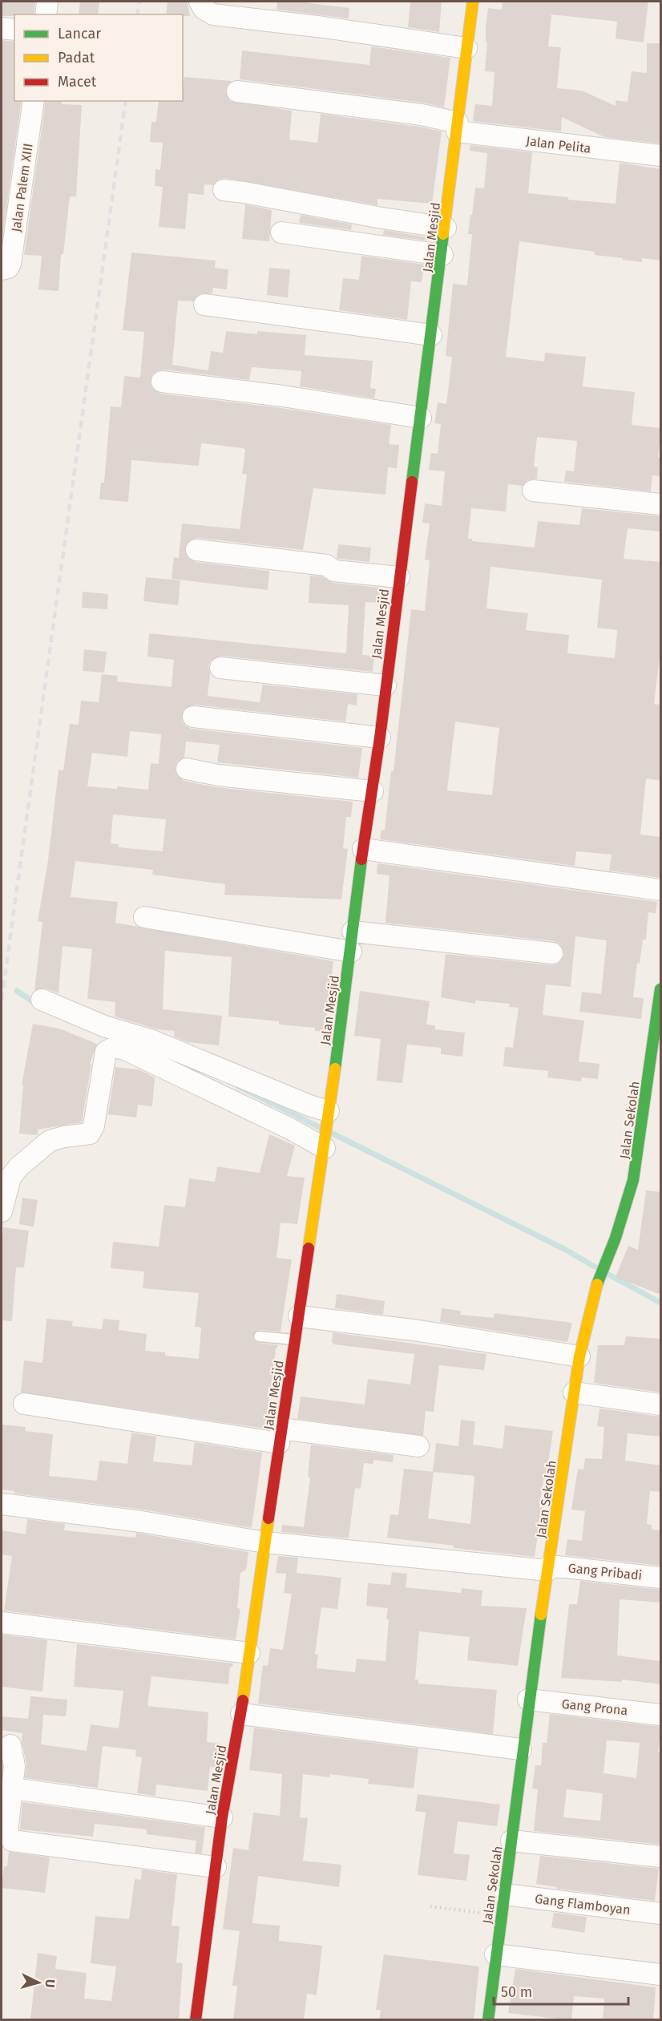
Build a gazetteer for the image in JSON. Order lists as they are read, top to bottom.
{
  "streets": {
    "street": [
      "Jalan Pelita",
      "Jalan Palem XIII",
      "Jalan Mesjid",
      "Jalan Sekolah",
      "Gang Pribadi",
      "Gang Prona",
      "Gang Flamboyan"
    ]
  },
  "crossings": [
    ["Jalan Pelita", "Jalan Mesjid"],
    ["Jalan Mesjid", "Gang Pribadi"],
    ["Jalan Sekolah", "Gang Pribadi"],
    ["Jalan Sekolah", "Gang Prona"],
    ["Jalan Sekolah", "Gang Flamboyan"]
  ],
  "legend": ["Lancar", "Padat", "Macet"],
  "scale_bar": "50 m",
  "north": "right"
}
